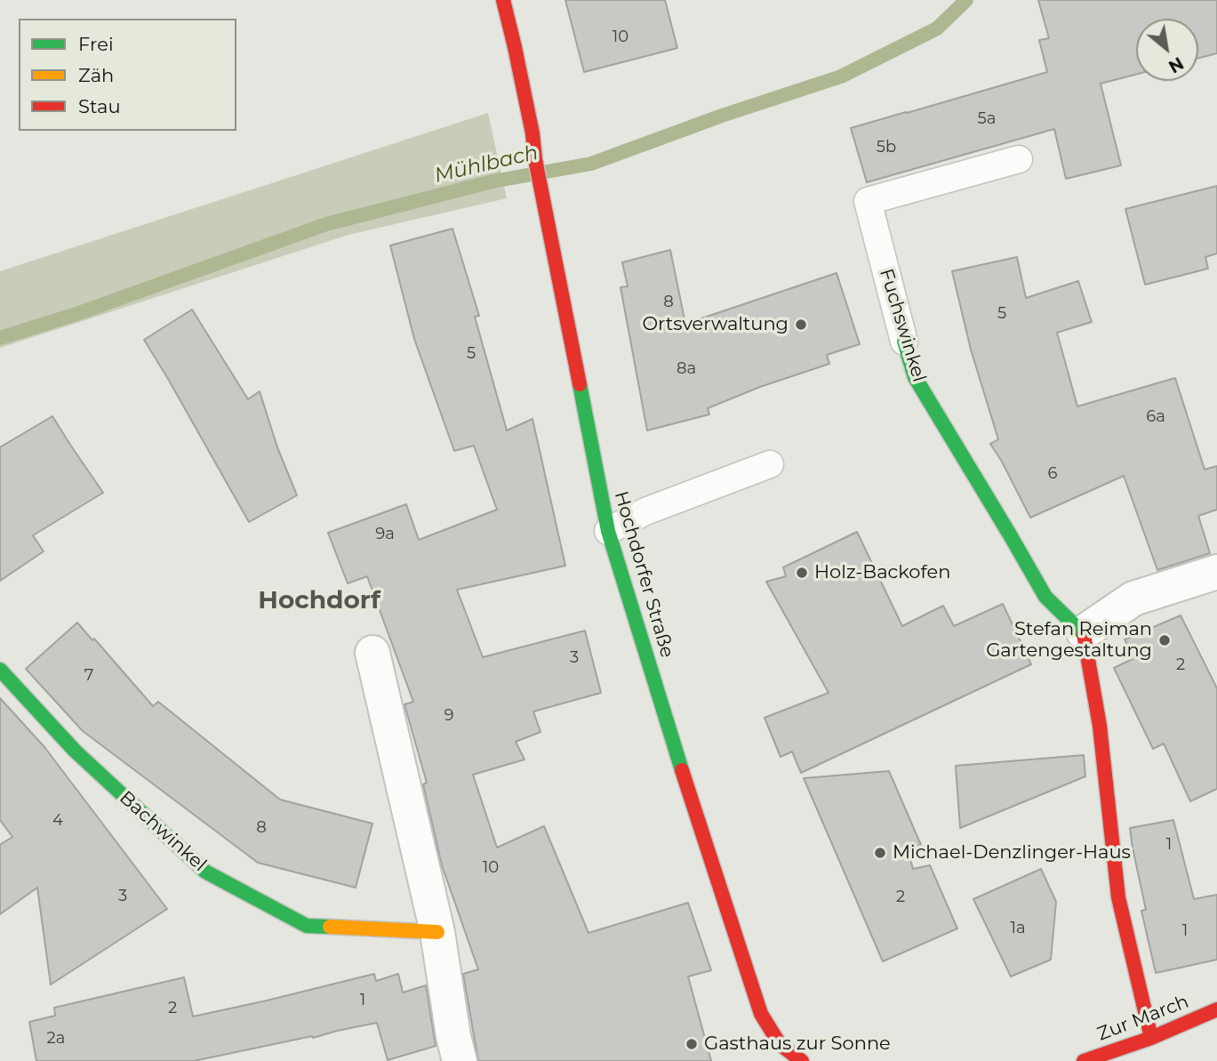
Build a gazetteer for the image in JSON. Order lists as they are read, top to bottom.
{
  "streets": {
    "street": [
      "Fuchswinkel",
      "Hochdorfer Straße",
      "Bachwinkel",
      "Zur March"
    ]
  },
  "districts": ["Hochdorf"],
  "water": ["Mühlbach"],
  "places": [
    "Ortsverwaltung",
    "Holz-Backofen",
    "Stefan Reiman Gartengestaltung",
    "Michael-Denzlinger-Haus",
    "Gasthaus zur Sonne"
  ],
  "house_numbers": [
    "10",
    "5a",
    "5b",
    "8",
    "5",
    "5",
    "8a",
    "6a",
    "6",
    "9a",
    "3",
    "2",
    "7",
    "9",
    "4",
    "8",
    "1",
    "10",
    "3",
    "2",
    "1a",
    "1",
    "1",
    "2",
    "2a"
  ],
  "legend": ["Frei", "Zäh", "Stau"],
  "north": "bottom right"
}
